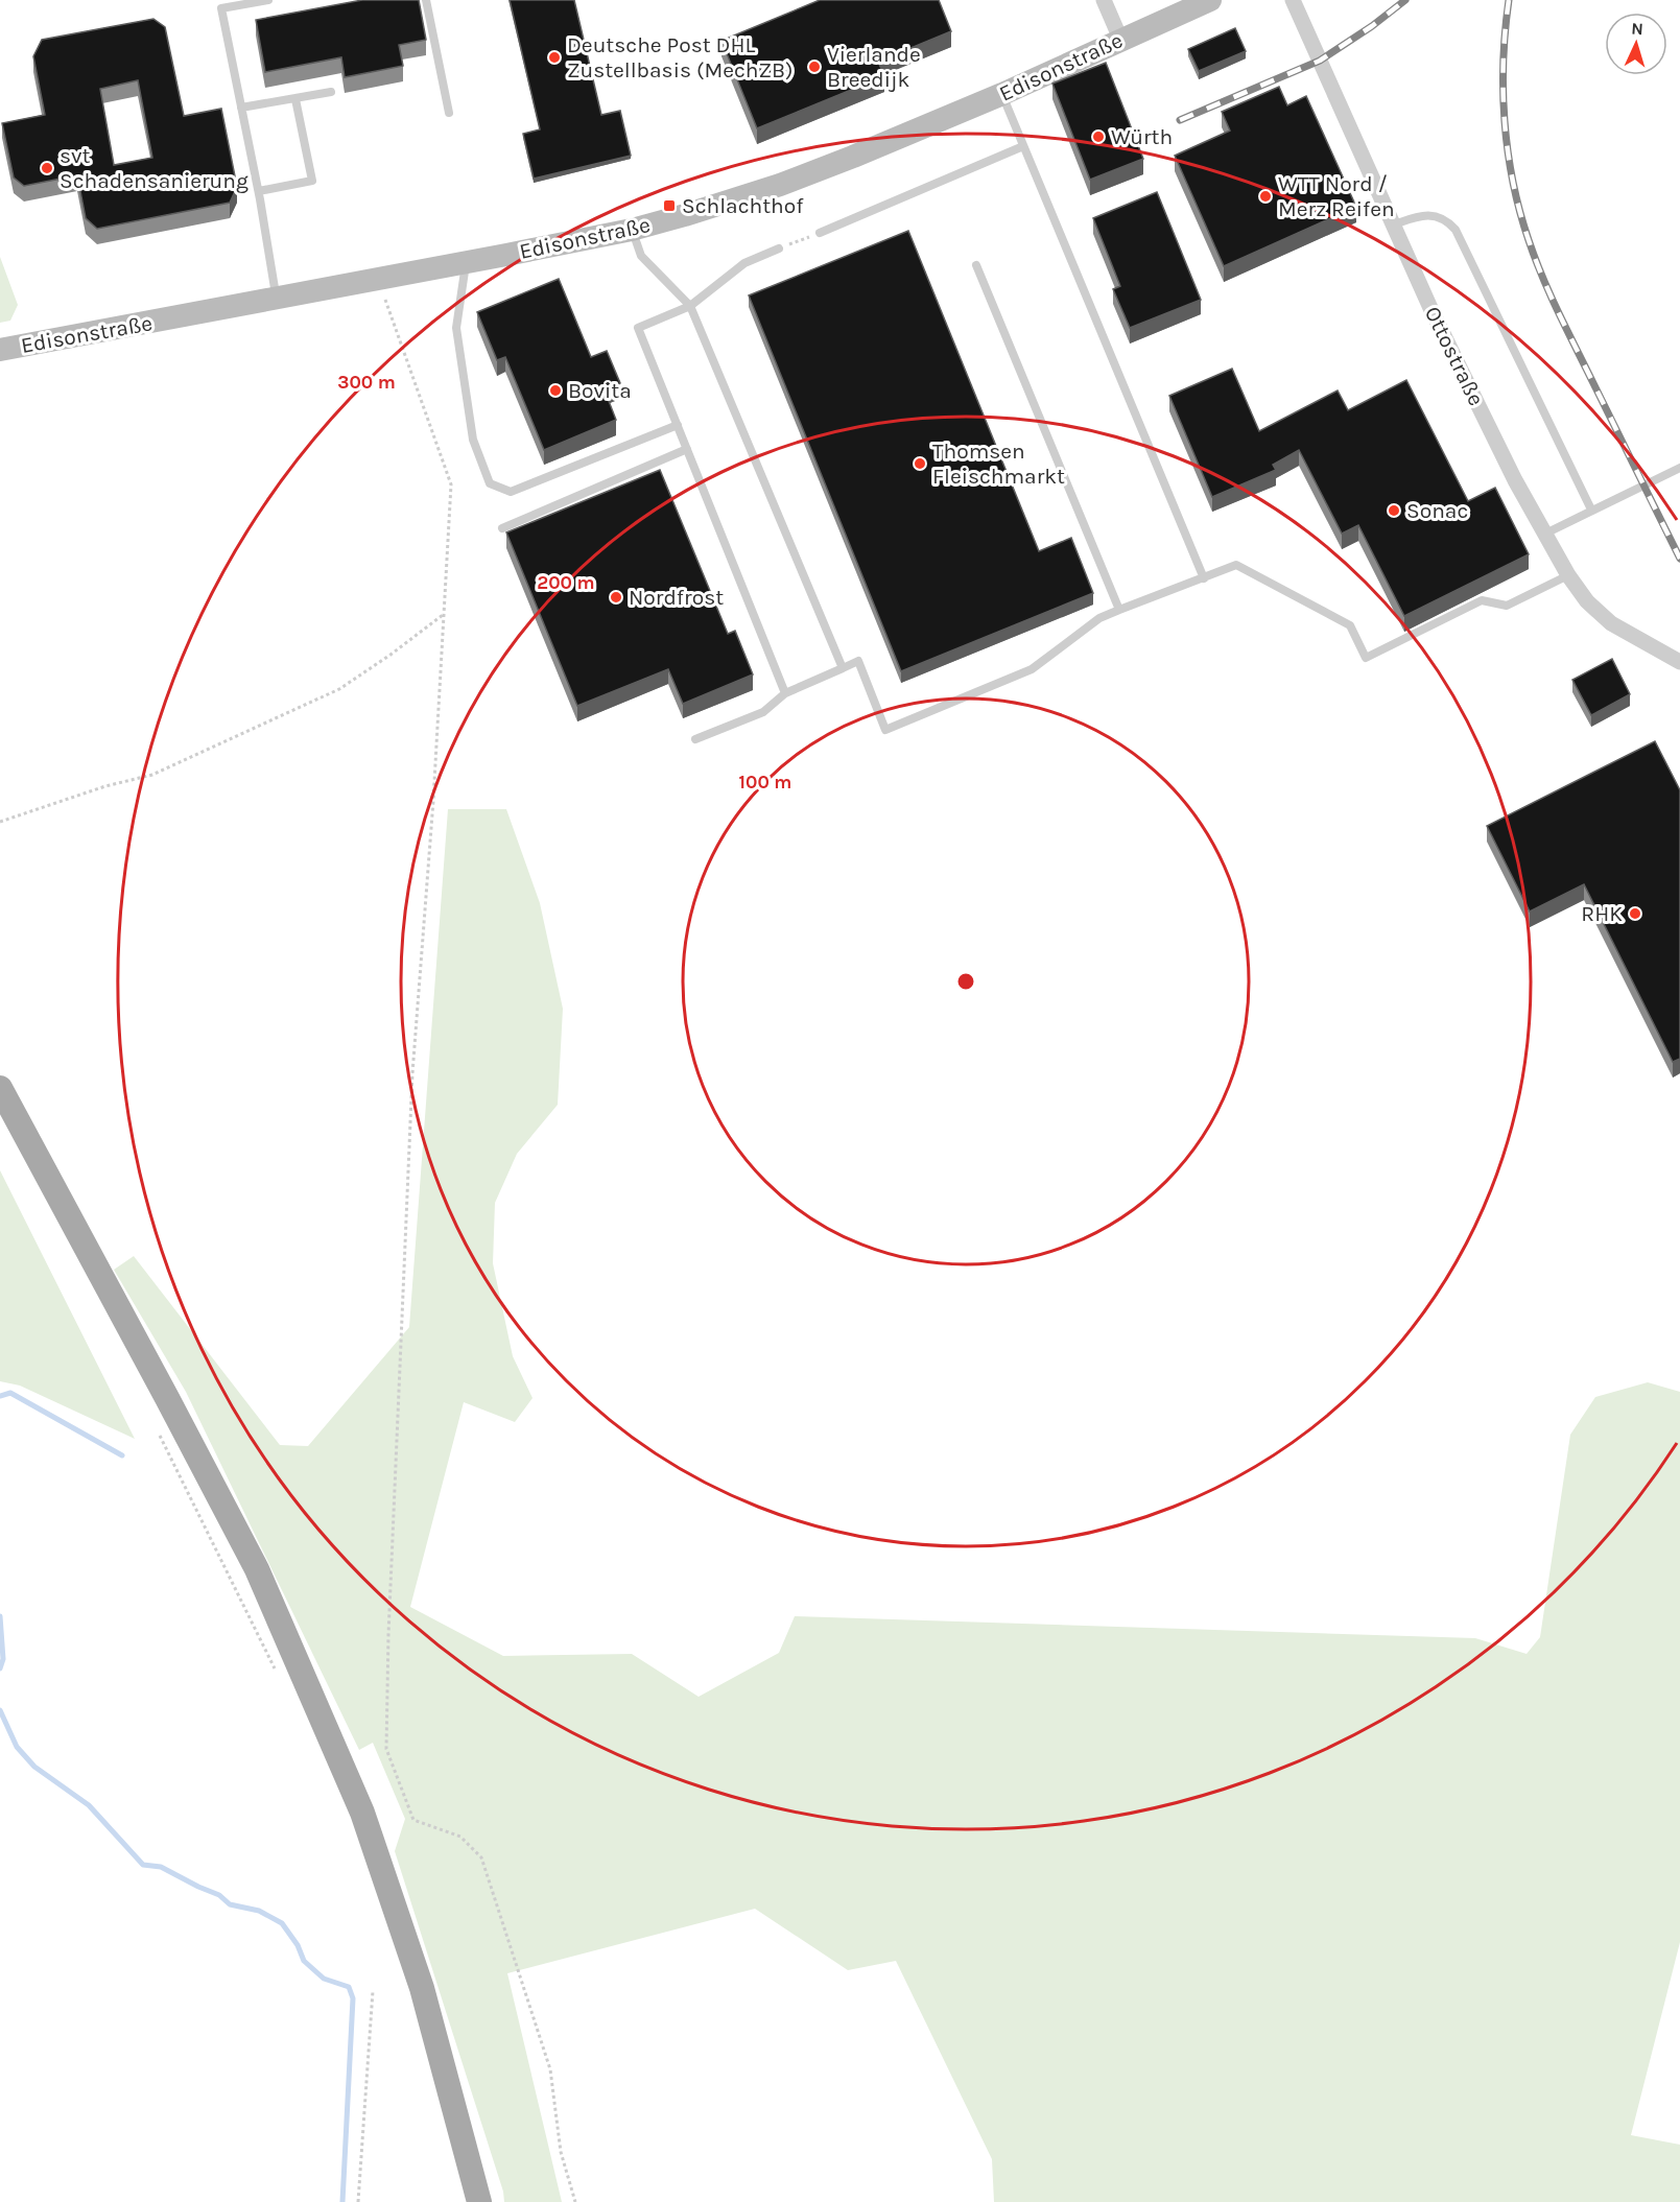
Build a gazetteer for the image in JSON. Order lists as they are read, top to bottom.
{
  "streets": {
    "street": ["Edisonstraße", "Ottostraße"]
  },
  "places": {
    "other": [
      "Deutsche Post DHL Zustellbasis (MechZB)",
      "Vierlande Breedijk",
      "Würth",
      "svt Schadensanierung",
      "WTT Nord / Merz Reifen",
      "Bovita",
      "Thomsen Fleischmarkt",
      "Sonac",
      "Nordfrost",
      "RHK"
    ],
    "transit": ["Schlachthof"]
  },
  "north": "top",
  "rings": ["300 m", "200 m", "100 m"]
}
